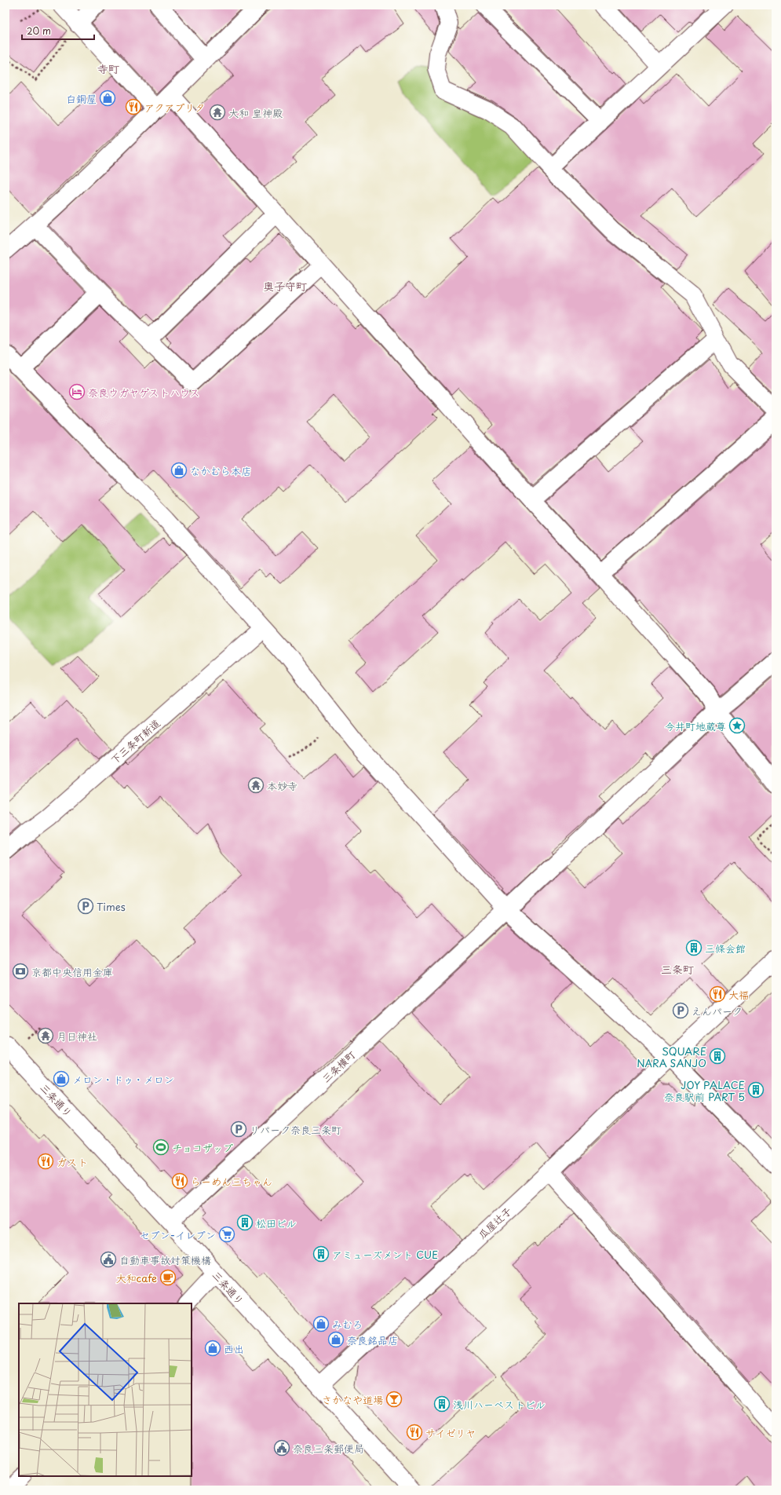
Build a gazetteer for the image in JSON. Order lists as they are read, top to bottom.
{
  "streets": {
    "street": [
      "下三条町新道",
      "三条横町",
      "三条通り",
      "瓜屋辻子"
    ]
  },
  "crossings": [
    ["三条横町", "三条通り"],
    ["三条通り", "瓜屋辻子"]
  ],
  "districts": ["寺町", "奥子守町", "三条町"],
  "places": {
    "shop": [
      "白銅屋",
      "なかむら本店",
      "メロン・ドゥ・メロン",
      "みむろ",
      "奈良銘品店",
      "西出"
    ],
    "restaurant": [
      "アクアプリタ",
      "大福",
      "ガスト",
      "らーめん三ちゃん",
      "サイゼリヤ"
    ],
    "temple": ["大和 皇神殿", "本妙寺", "月日神社"],
    "hotel": ["奈良ウガヤゲストハウス"],
    "place": ["今井町地蔵尊"],
    "parking": ["Times", "えんパーク", "リパーク奈良三条町"],
    "building": [
      "三條会館",
      "SQUARE NARA SANJO",
      "JOY PALACE 奈良駅前 PART 5",
      "松田ビル",
      "アミューズメント CUE",
      "浅川ハーベストビル"
    ],
    "bank": ["京都中央信用金庫"],
    "sports": ["チョコザップ"],
    "supermarket": ["セブン-イレブン"],
    "public building": ["自動車事故対策機構", "奈良三条郵便局"],
    "cafe": ["大和cafe"],
    "bar": ["さかなや道場"]
  },
  "scale_bar": "20 m"
}
